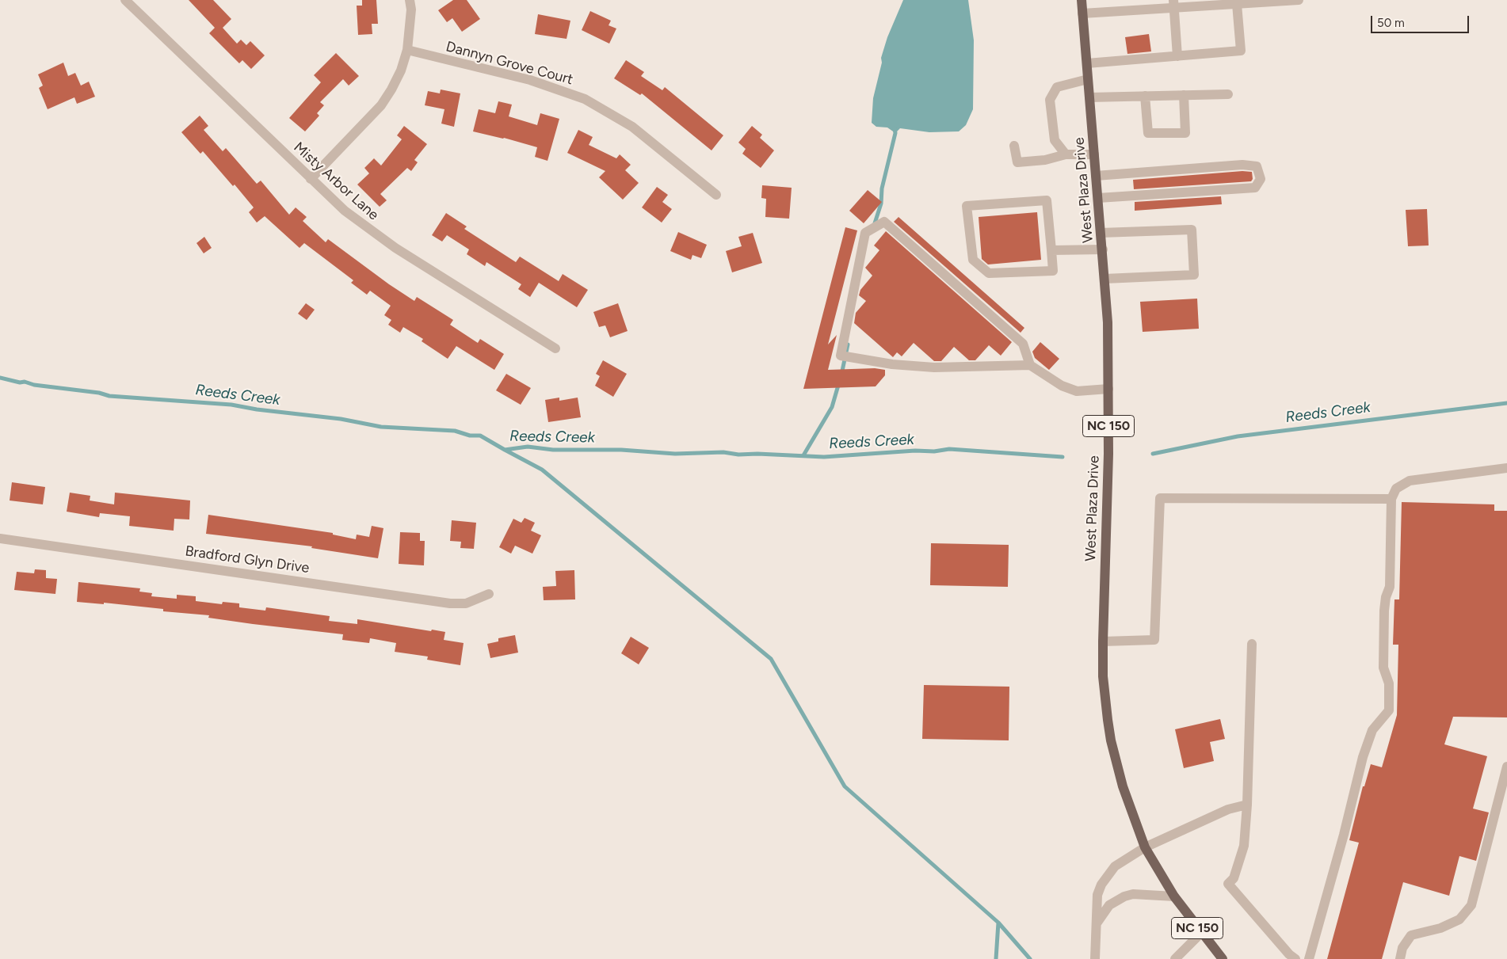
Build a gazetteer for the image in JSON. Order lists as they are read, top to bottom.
{
  "streets": {
    "main road": ["West Plaza Drive", "NC 150"],
    "street": ["Dannyn Grove Court", "Misty Arbor Lane", "Bradford Glyn Drive"]
  },
  "crossings": [
    ["West Plaza Drive", "NC 150"]
  ],
  "water": ["Reeds Creek"],
  "scale_bar": "50 m"
}
